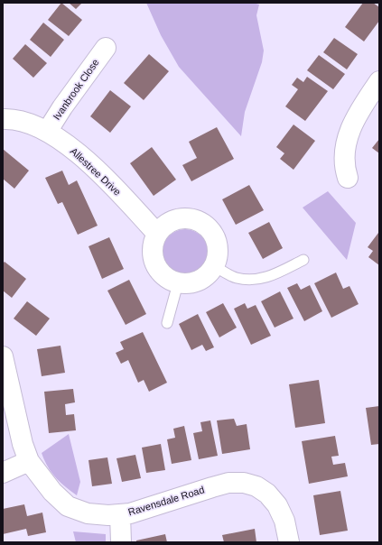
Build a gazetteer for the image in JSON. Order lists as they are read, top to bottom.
{
  "streets": {
    "street": ["Ivanbrook Close", "Allestree Drive", "Ravensdale Road"]
  },
  "crossings": [
    ["Ivanbrook Close", "Allestree Drive"]
  ]
}
